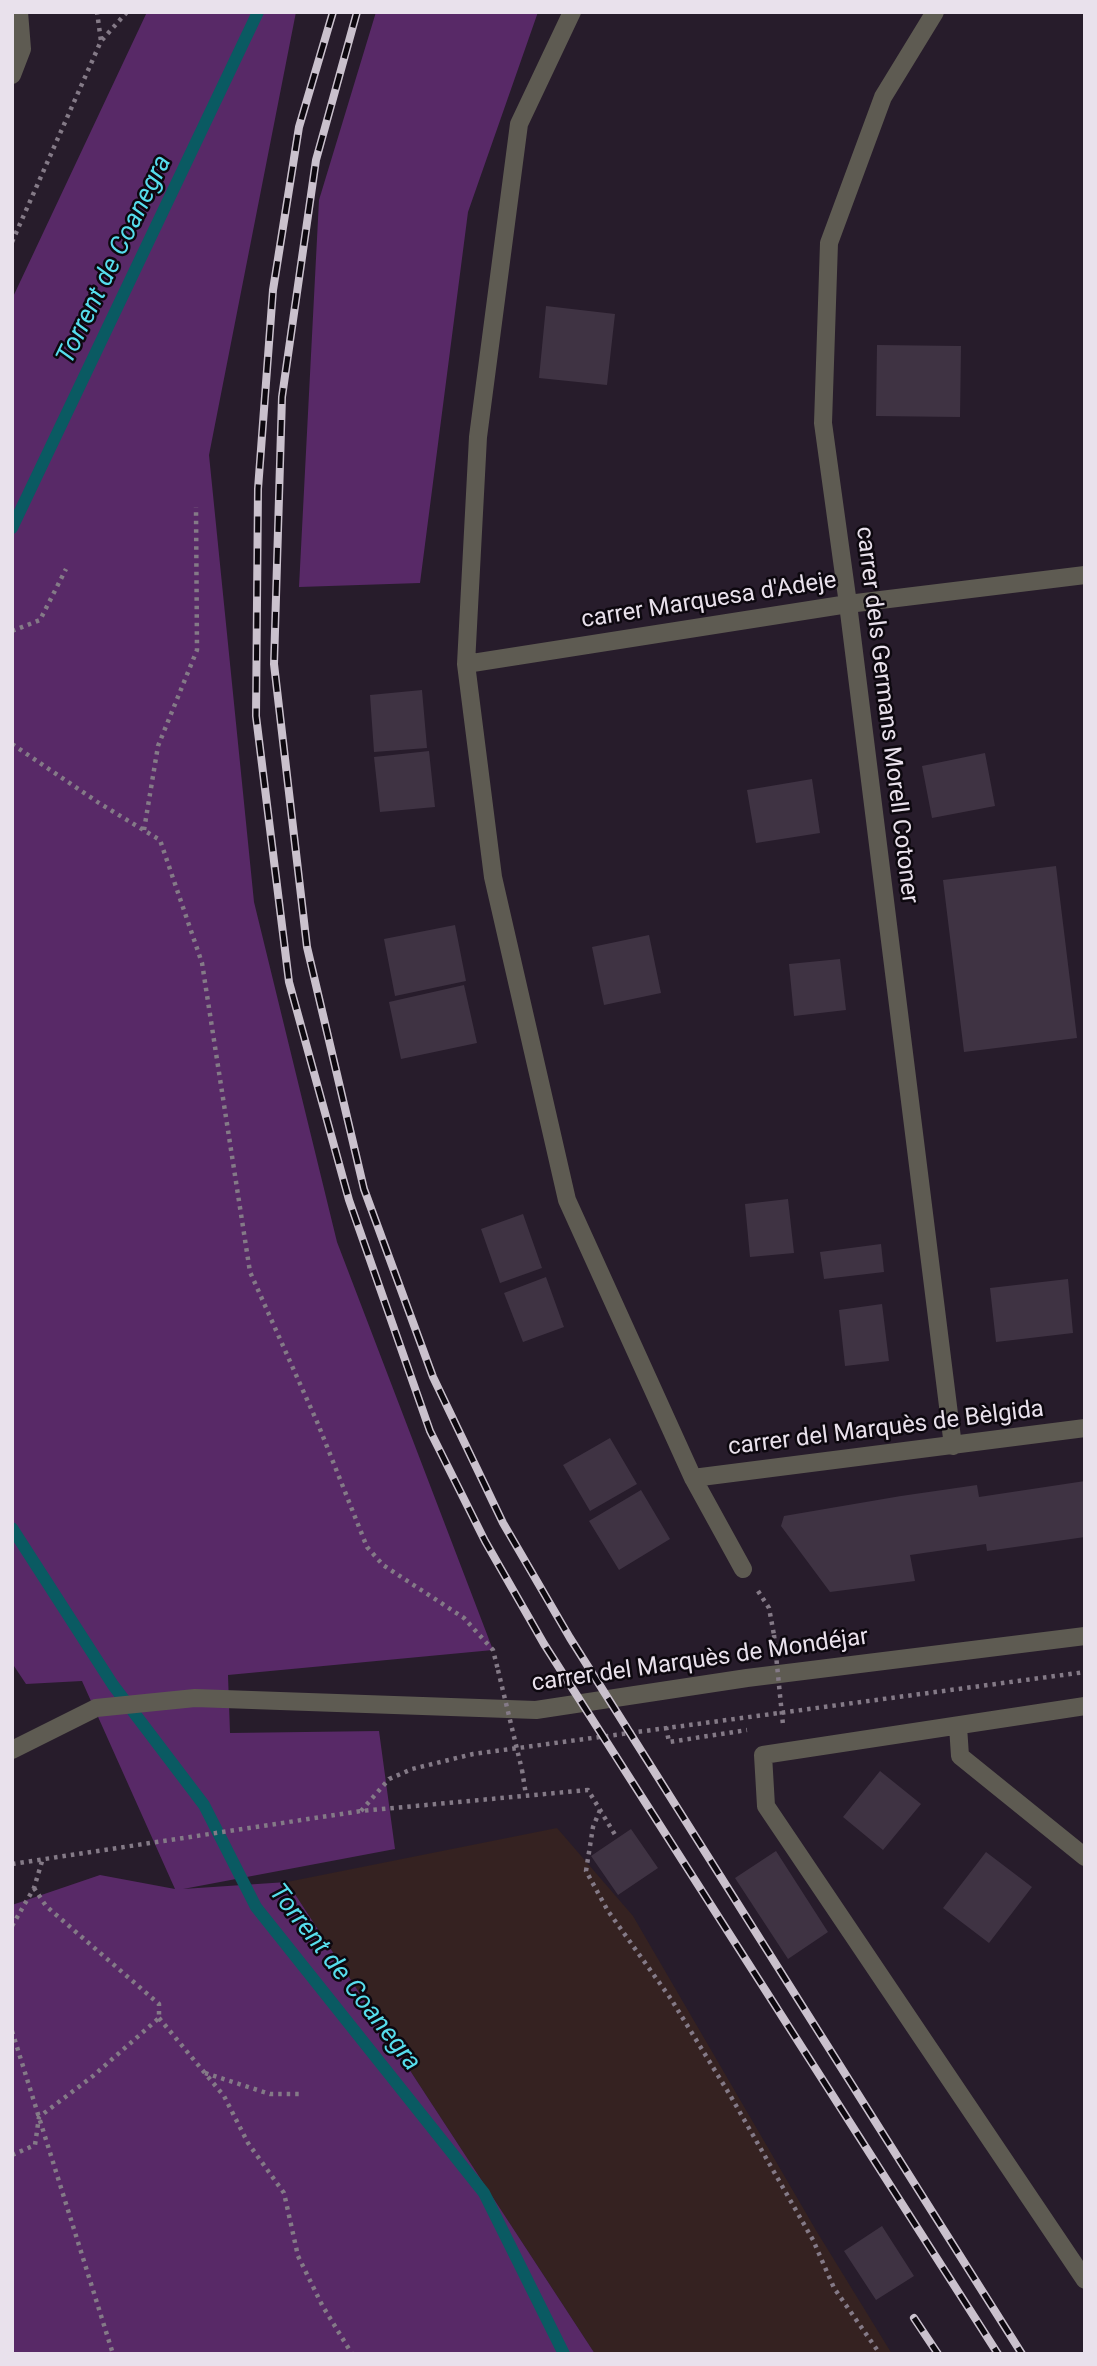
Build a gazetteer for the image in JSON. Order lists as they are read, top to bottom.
{
  "streets": {
    "street": [
      "carrer Marquesa d'Adeje",
      "carrer dels Germans Morell Cotoner",
      "carrer del Marquès de Bèlgida",
      "carrer del Marquès de Mondéjar"
    ]
  },
  "crossings": [
    ["carrer Marquesa d'Adeje", "carrer dels Germans Morell Cotoner"],
    ["carrer dels Germans Morell Cotoner", "carrer del Marquès de Bèlgida"]
  ],
  "water": ["Torrent de Coanegra"]
}
